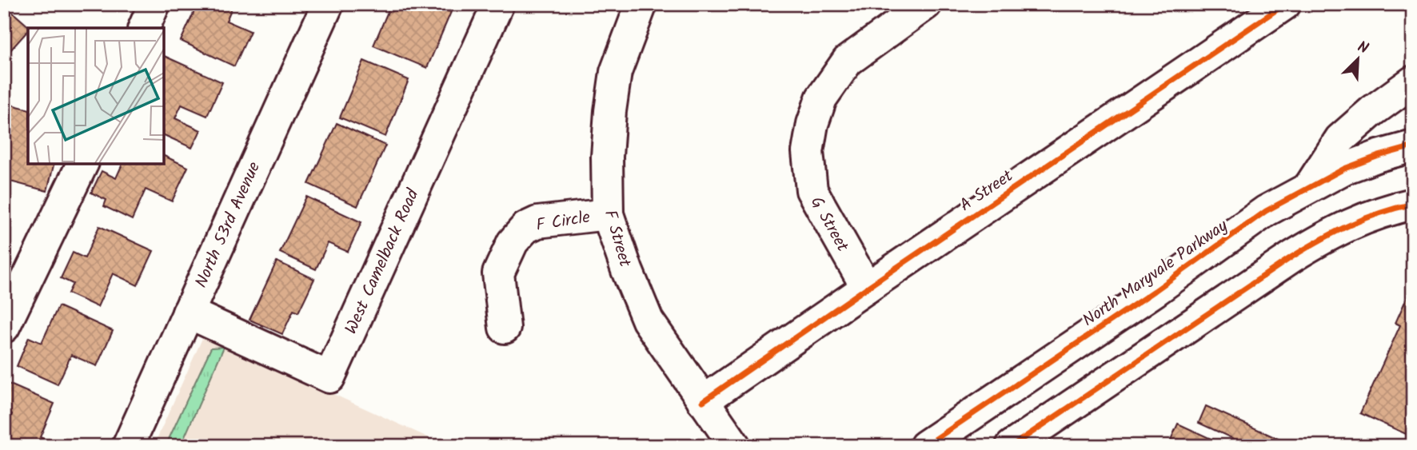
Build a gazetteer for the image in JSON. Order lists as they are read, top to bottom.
{
  "streets": {
    "street": [
      "A Street",
      "F Circle",
      "G Street",
      "North 53rd Avenue",
      "F Street",
      "West Camelback Road",
      "North Maryvale Parkway"
    ]
  },
  "crossings": [
    ["A Street", "G Street"],
    ["A Street", "F Street"],
    ["F Circle", "F Street"],
    ["North 53rd Avenue", "West Camelback Road"]
  ],
  "north": "top right"
}
